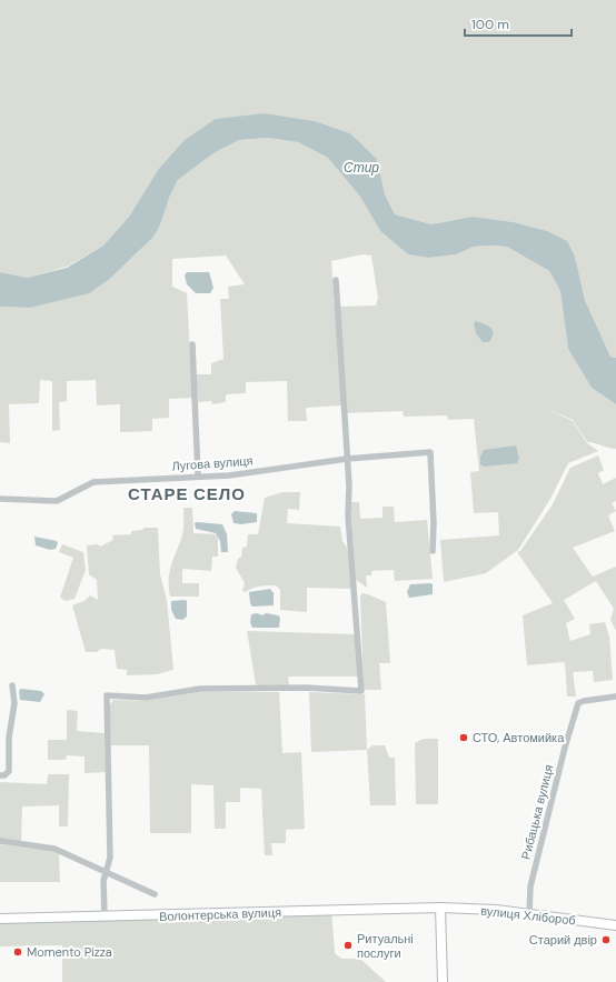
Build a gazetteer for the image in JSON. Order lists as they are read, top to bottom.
{
  "streets": {
    "street": [
      "Лугова вулиця",
      "Рибацька вулиця",
      "Волонтерська вулиця",
      "вулиця Хлібороб"
    ]
  },
  "crossings": [
    ["Рибацька вулиця", "вулиця Хлібороб"],
    ["Волонтерська вулиця", "вулиця Хлібороб"]
  ],
  "districts": ["СТАРЕ СЕЛО"],
  "water": ["Стир"],
  "places": [
    "СТО, Автомийка",
    "Старий двір",
    "Ритуальні послуги",
    "Momento Pizza"
  ],
  "scale_bar": "100 m"
}
